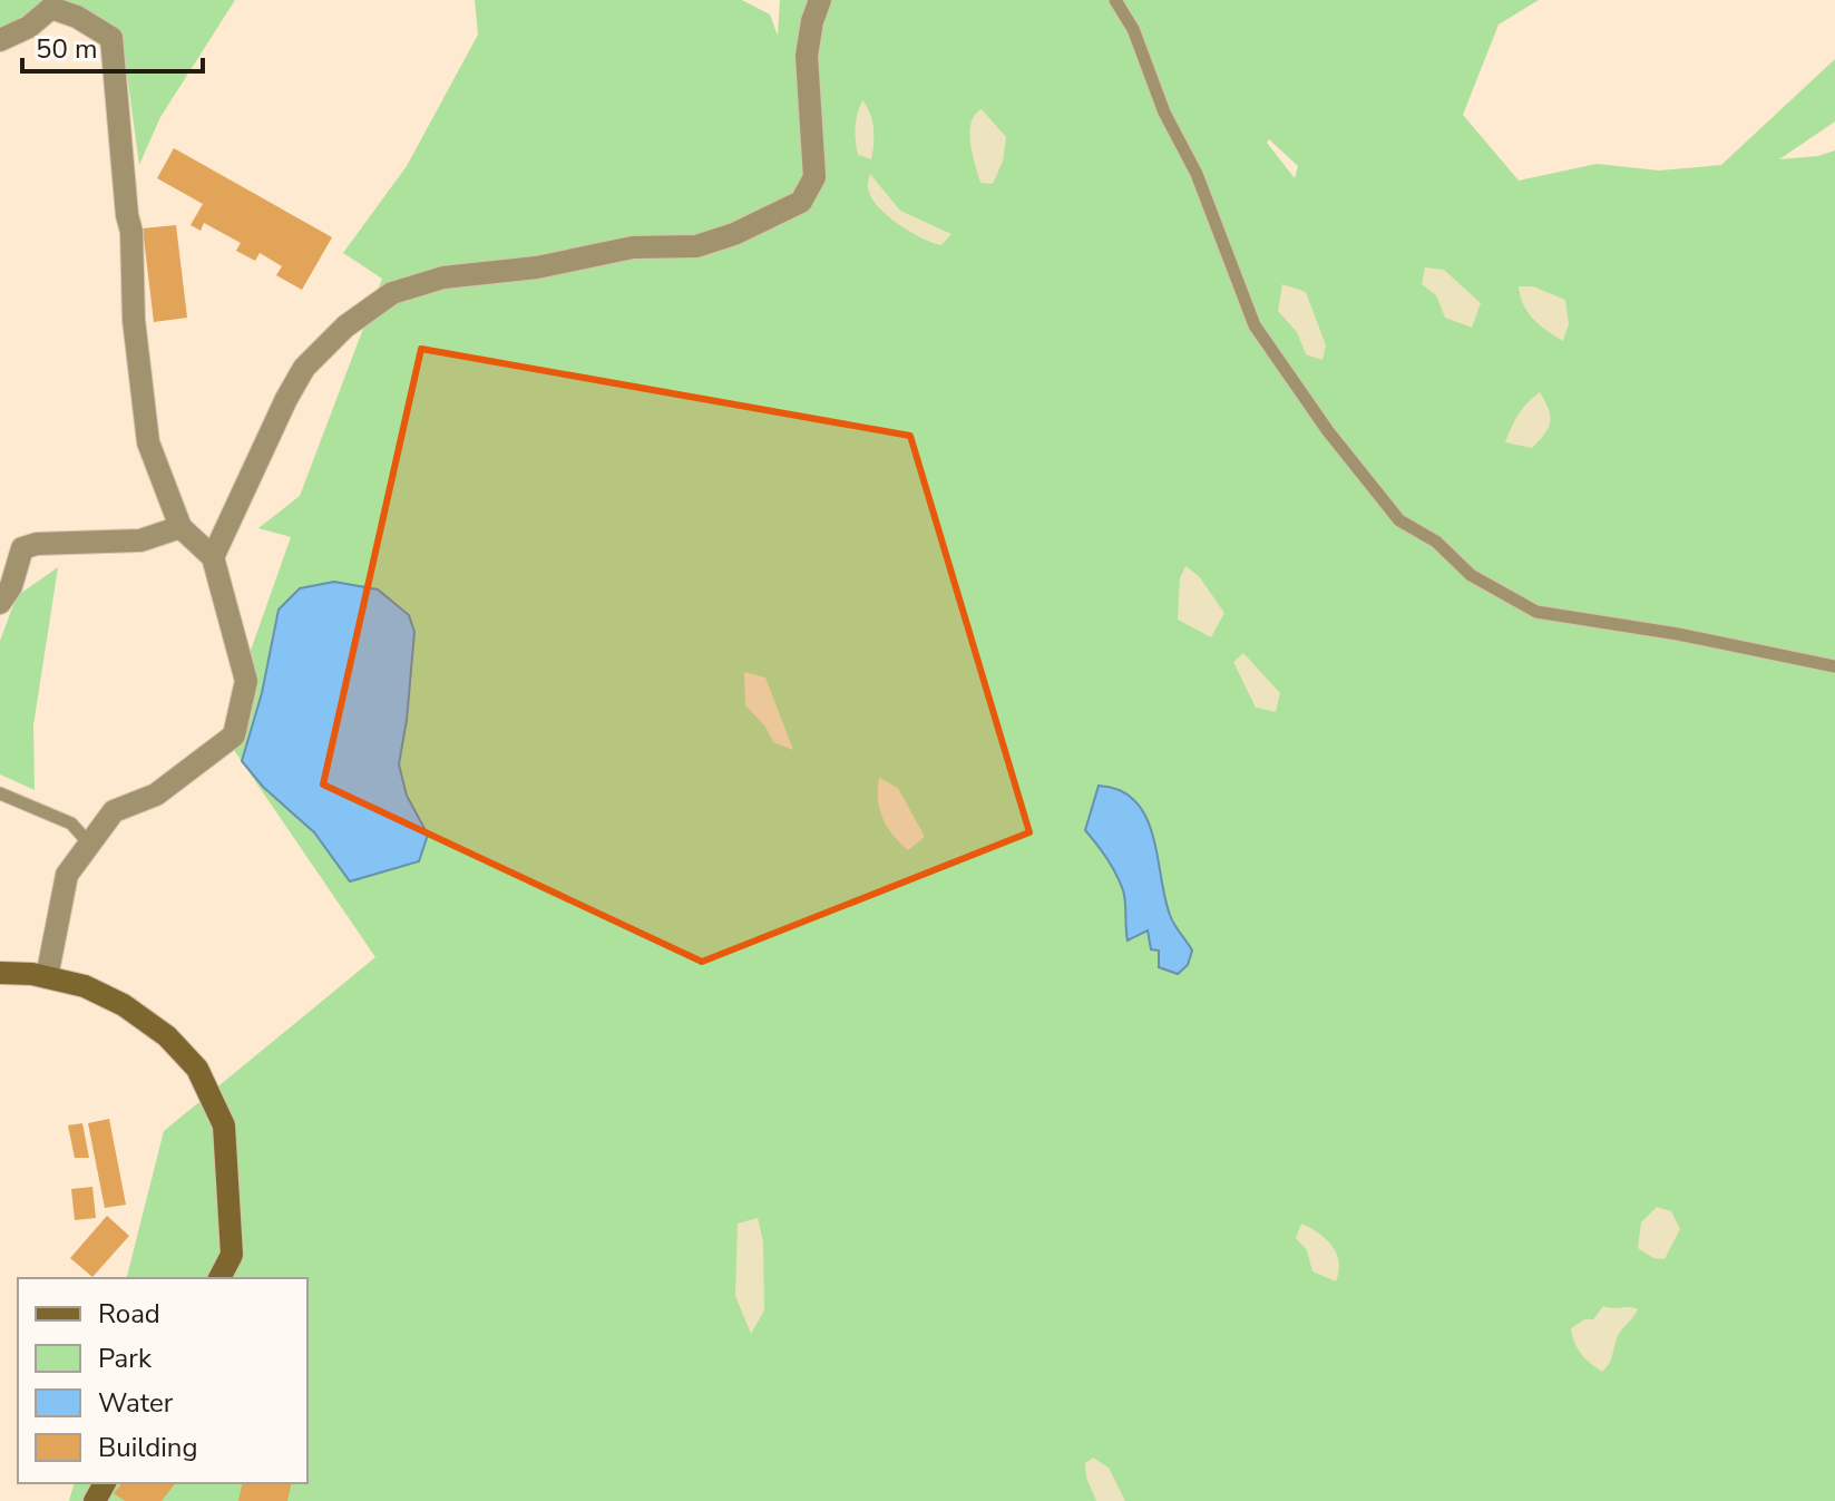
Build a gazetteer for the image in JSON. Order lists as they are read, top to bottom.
{
  "legend": [
    "Road",
    "Park",
    "Water",
    "Building"
  ],
  "scale_bar": "50 m"
}
